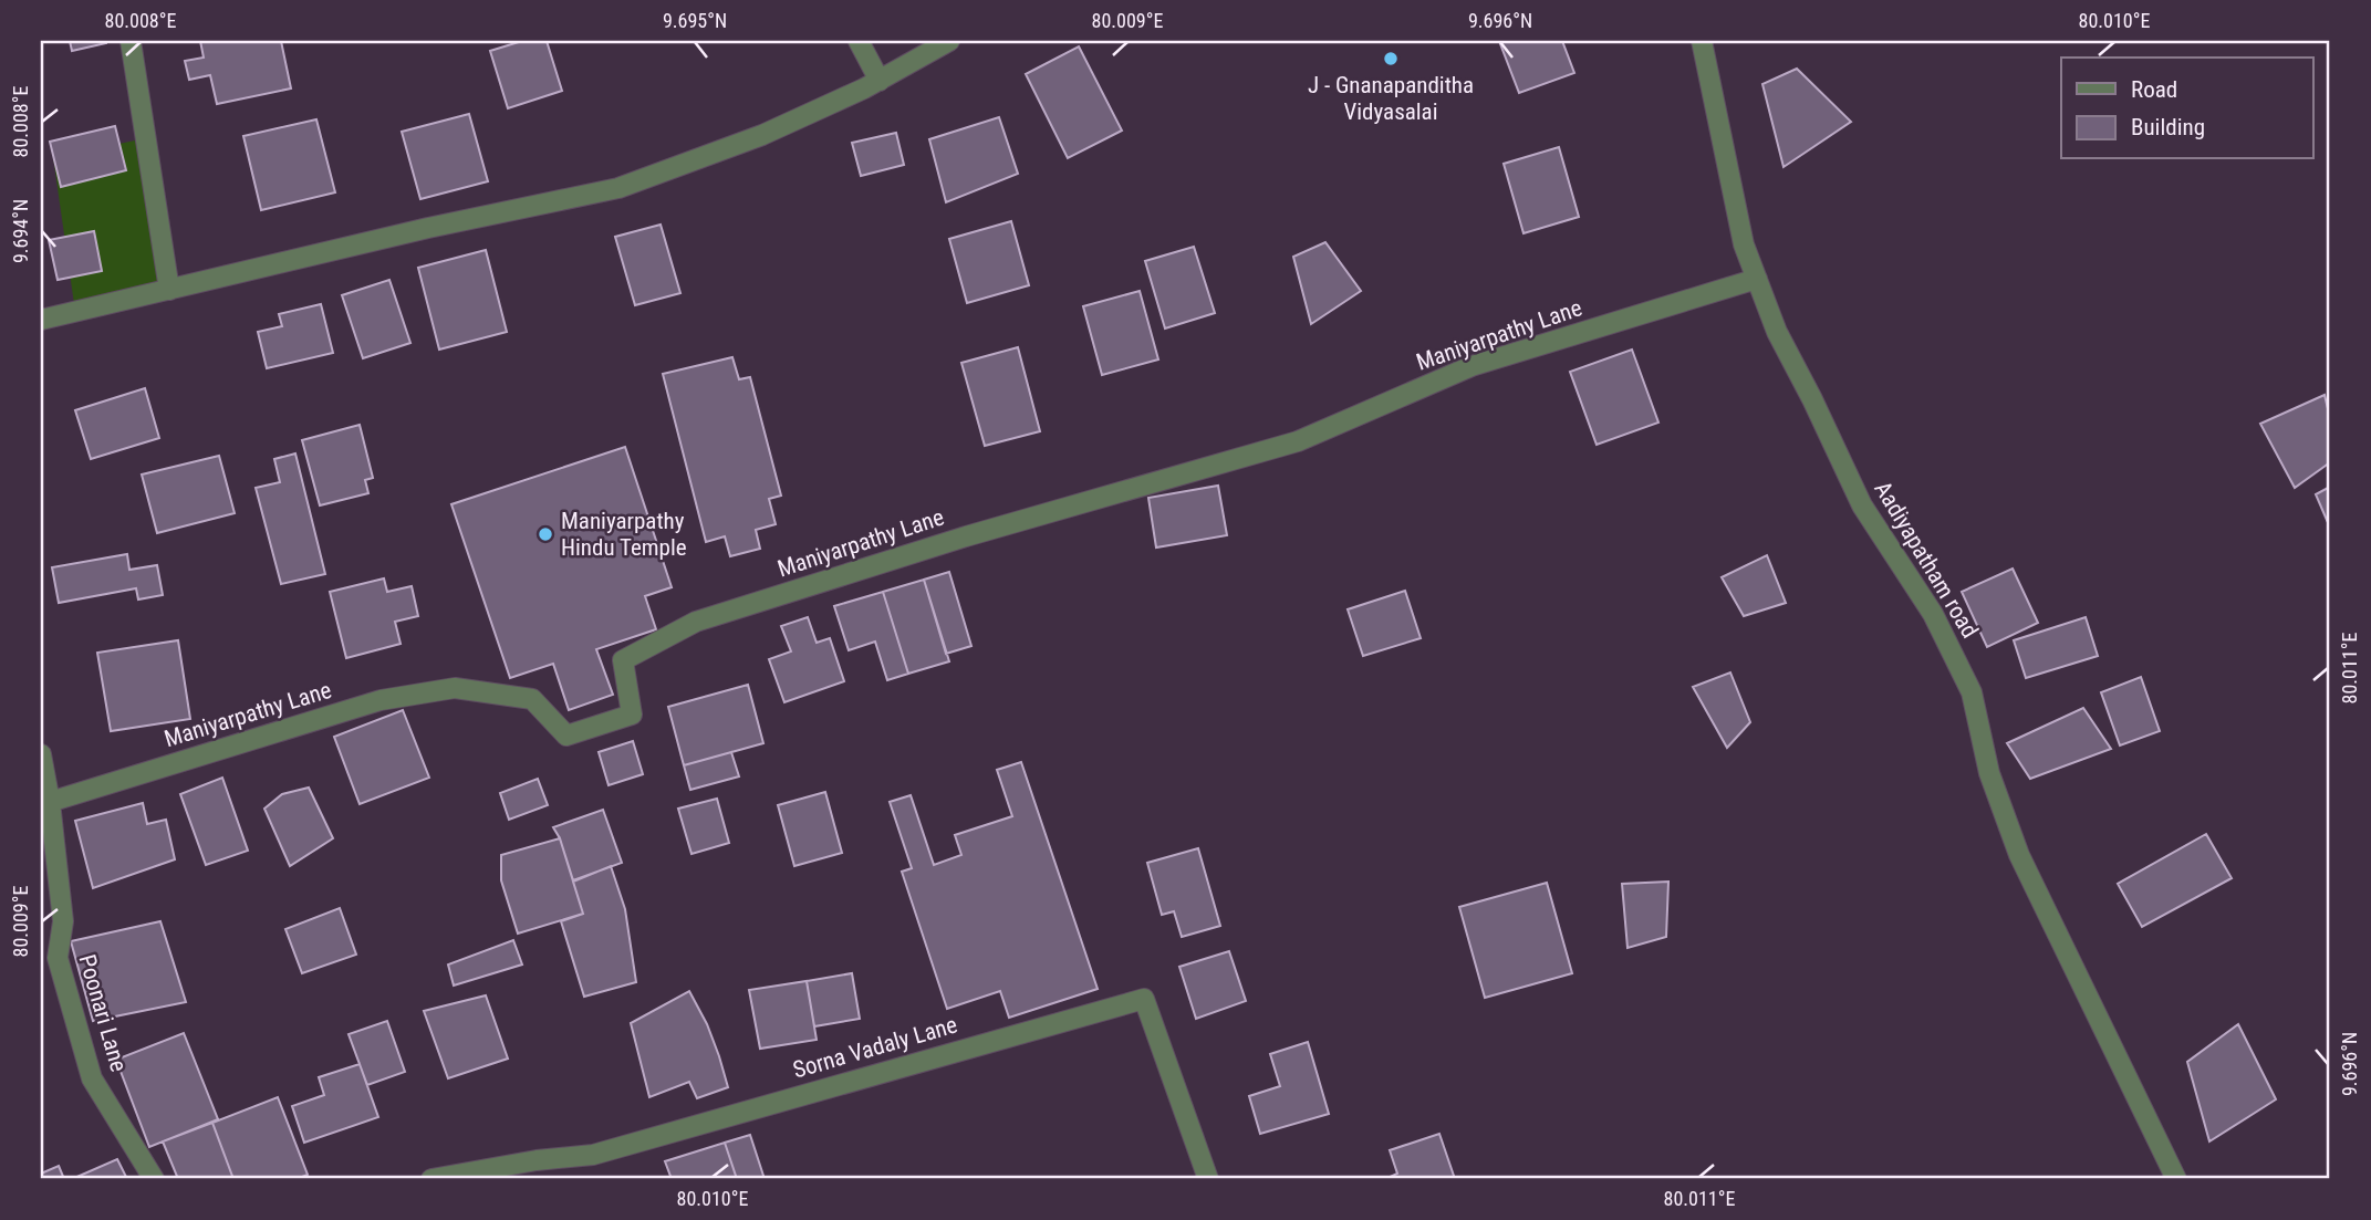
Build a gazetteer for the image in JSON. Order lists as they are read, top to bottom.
{
  "streets": {
    "street": [
      "Maniyarpathy Lane",
      "Aadiyapatham road",
      "Poonari Lane",
      "Sorna Vadaly Lane"
    ]
  },
  "crossings": [
    ["Maniyarpathy Lane", "Aadiyapatham road"],
    ["Maniyarpathy Lane", "Poonari Lane"]
  ],
  "places": ["J - Gnanapanditha Vidyasalai", "Maniyarpathy Hindu Temple"],
  "legend": ["Road", "Building"],
  "coordinates": [
    "80.008°E",
    "9.695°N",
    "80.009°E",
    "9.696°N",
    "80.010°E",
    "9.694°N",
    "80.011°E"
  ]
}
